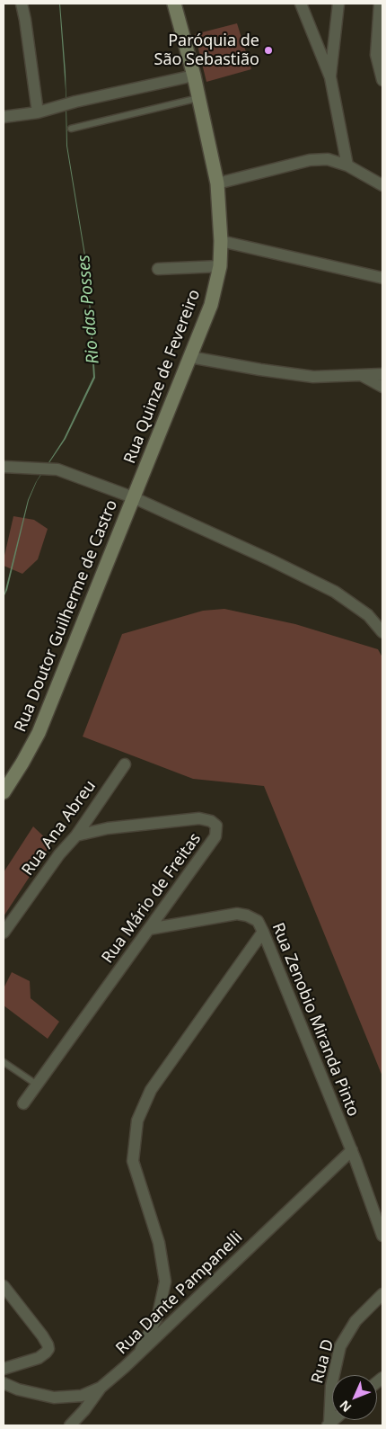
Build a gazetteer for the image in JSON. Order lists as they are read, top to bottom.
{
  "streets": {
    "main road": ["Rua Quinze de Fevereiro", "Rua Doutor Guilherme de Castro"],
    "street": [
      "Rua Ana Abreu",
      "Rua Mário de Freitas",
      "Rua Zenobio Miranda Pinto",
      "Rua Dante Pampanelli",
      "Rua D"
    ]
  },
  "crossings": [
    ["Rua Quinze de Fevereiro", "Rua Doutor Guilherme de Castro"],
    ["Rua Ana Abreu", "Rua Mário de Freitas"],
    ["Rua Mário de Freitas", "Rua Zenobio Miranda Pinto"],
    ["Rua Zenobio Miranda Pinto", "Rua Dante Pampanelli"]
  ],
  "water": ["Rio das Posses"],
  "places": ["Paróquia de São Sebastião"],
  "north": "bottom left"
}
